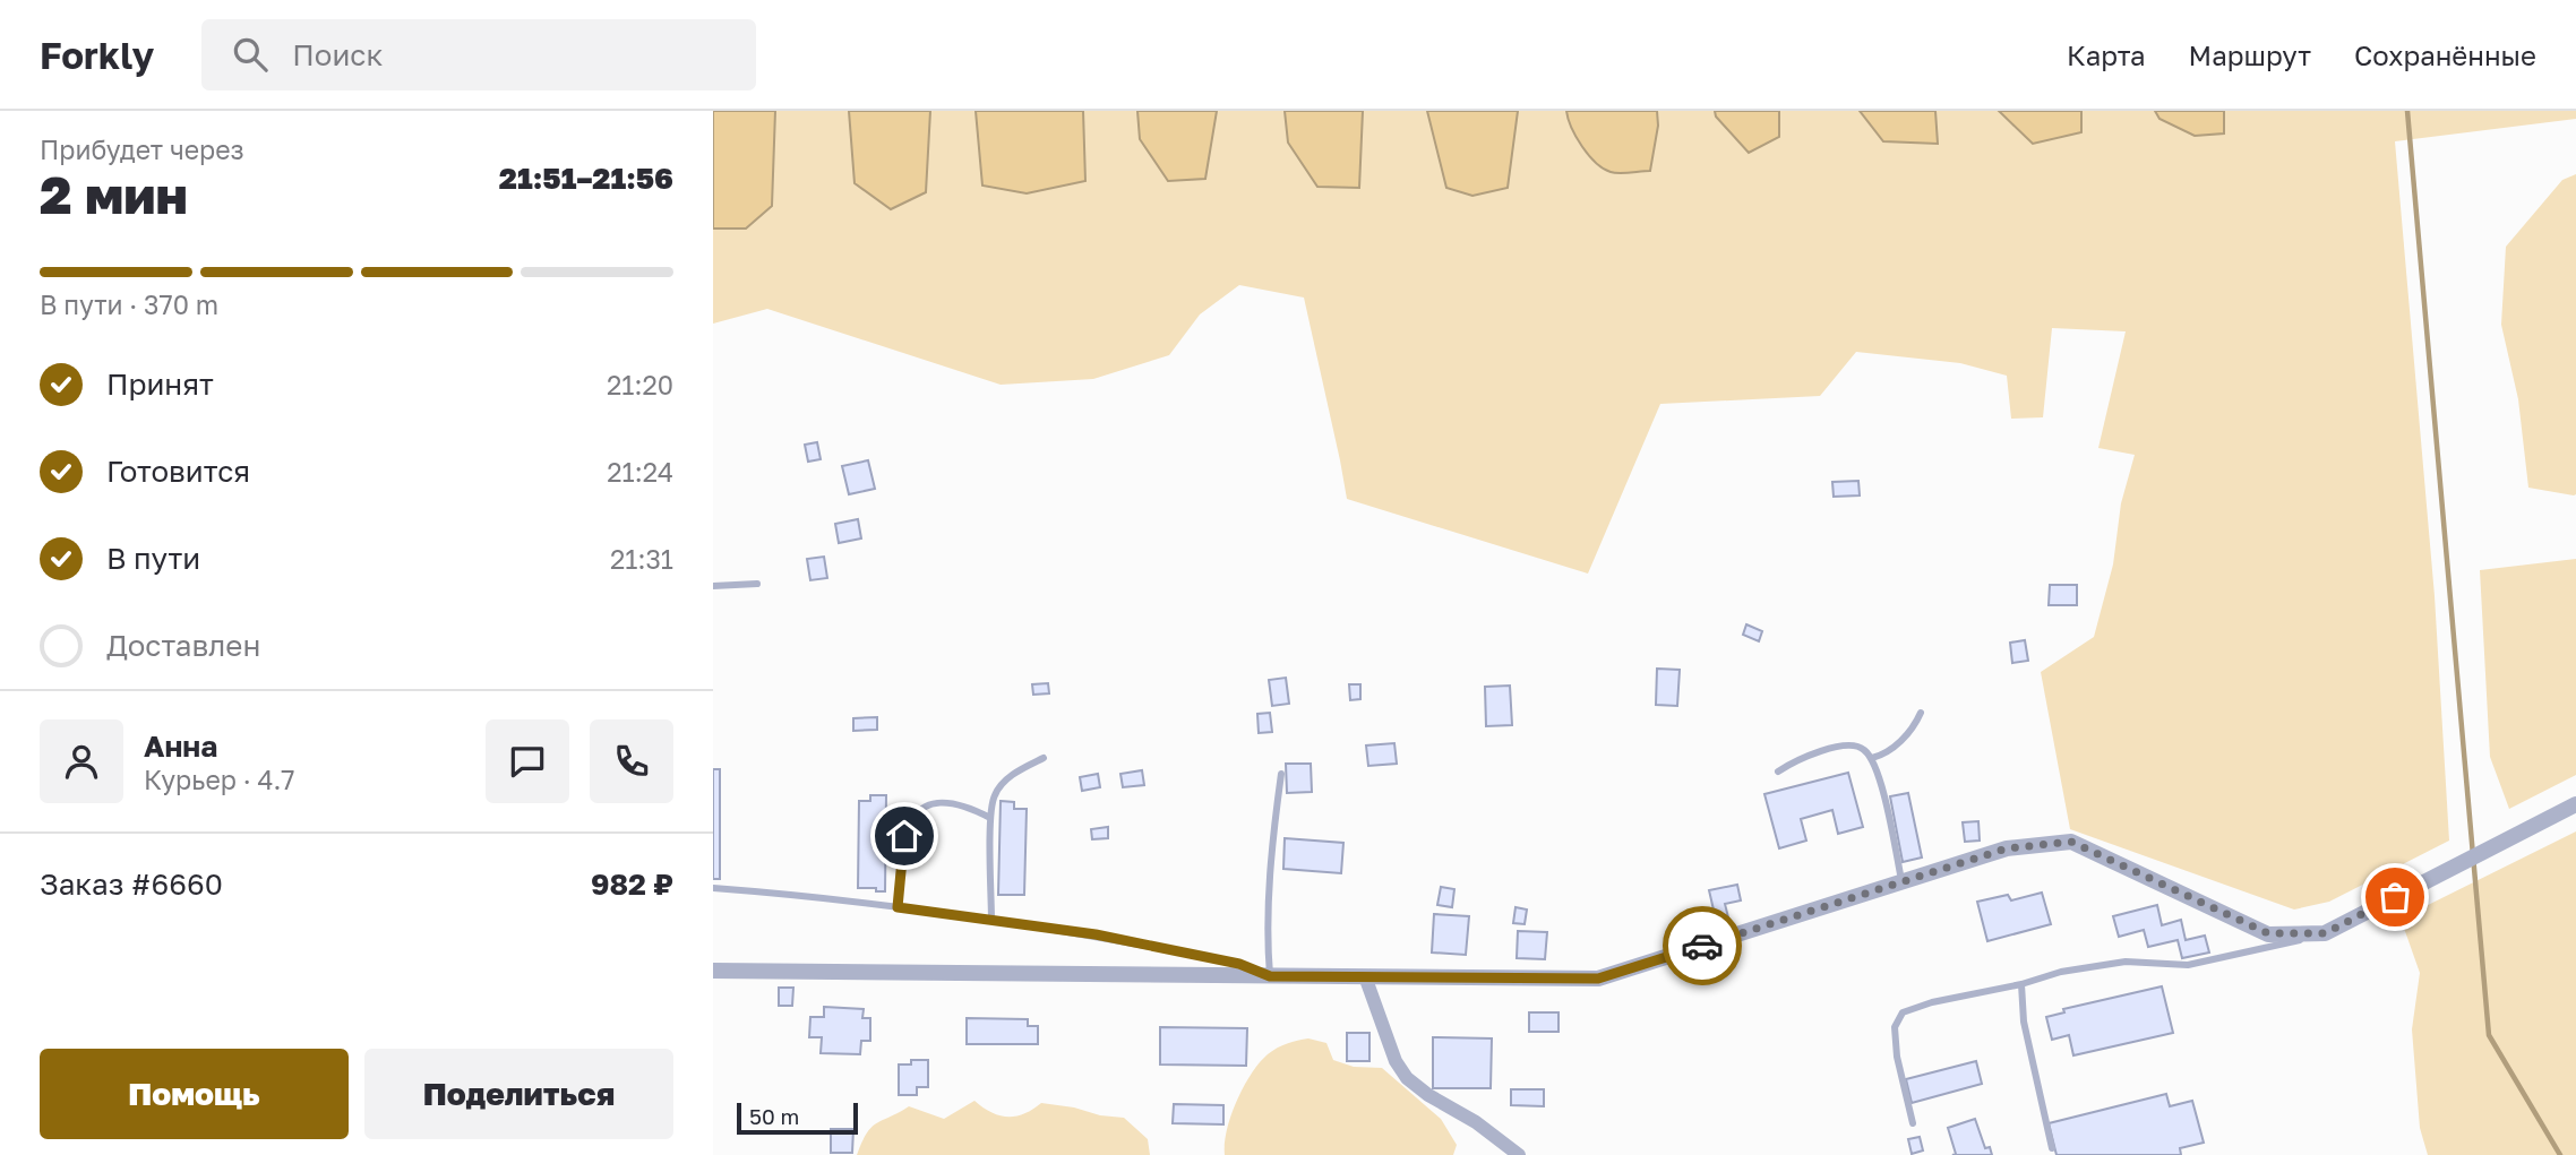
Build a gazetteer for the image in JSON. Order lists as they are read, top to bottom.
{
  "scale_bar": "50 m",
  "page": {
    "header": "Forkly",
    "search": "Поиск",
    "nav": ["Карта", "Маршрут", "Сохранённые"],
    "heading": ["2 мин", "Прибудет через", "21:51–21:56"],
    "panel": [
      "Анна",
      "Курьер · 4.7",
      "Заказ #6660",
      "982 ₽"
    ],
    "bar": "В пути · 370 m",
    "list": [
      ["Принят", "21:20"],
      ["Готовится", "21:24"],
      ["В пути", "21:31"],
      "Доставлен"
    ],
    "buttons": ["Помощь", "Поделиться"],
    "scale": "50 m"
  }
}
